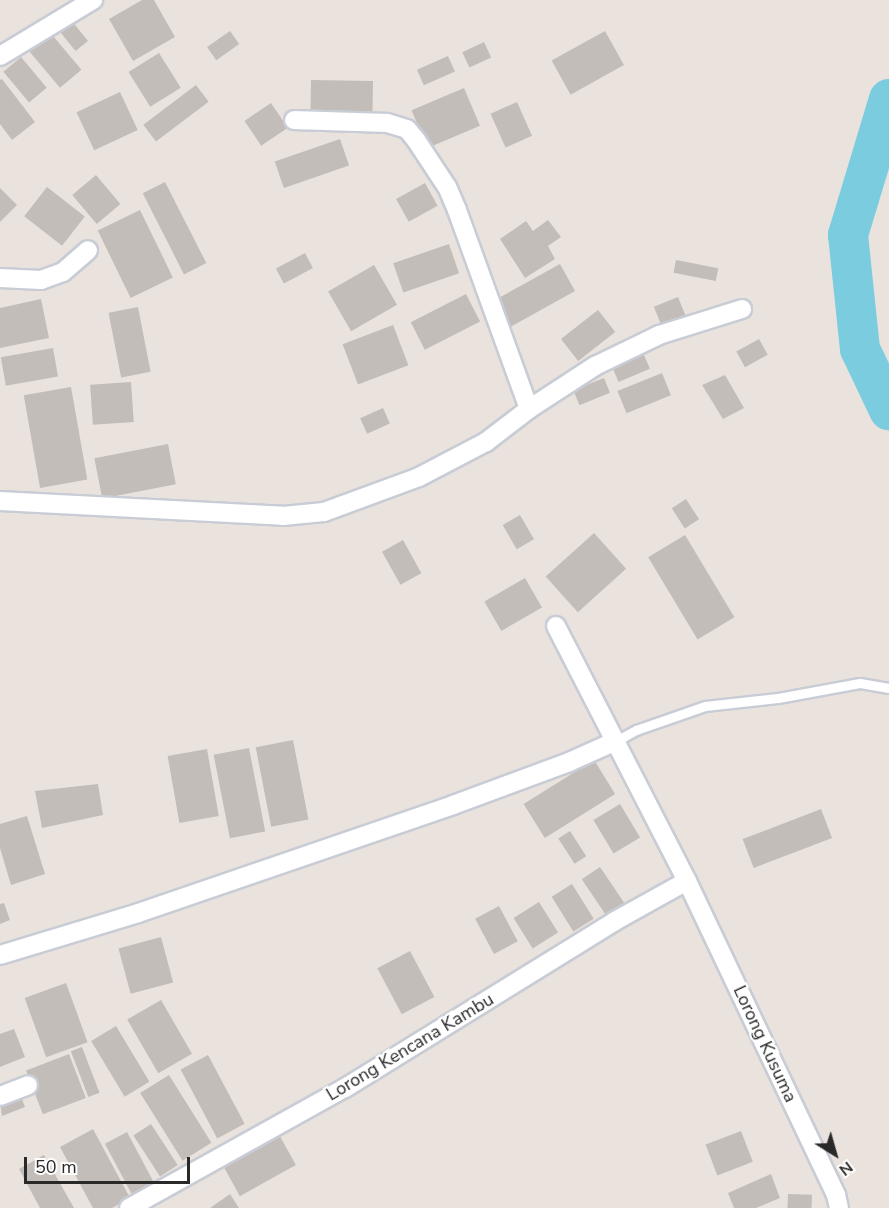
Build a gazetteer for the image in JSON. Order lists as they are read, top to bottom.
{
  "streets": {
    "street": ["Lorong Kusuma", "Lorong Kencana Kambu"]
  },
  "crossings": [
    ["Lorong Kusuma", "Lorong Kencana Kambu"]
  ],
  "scale_bar": "50 m",
  "north": "bottom right"
}
